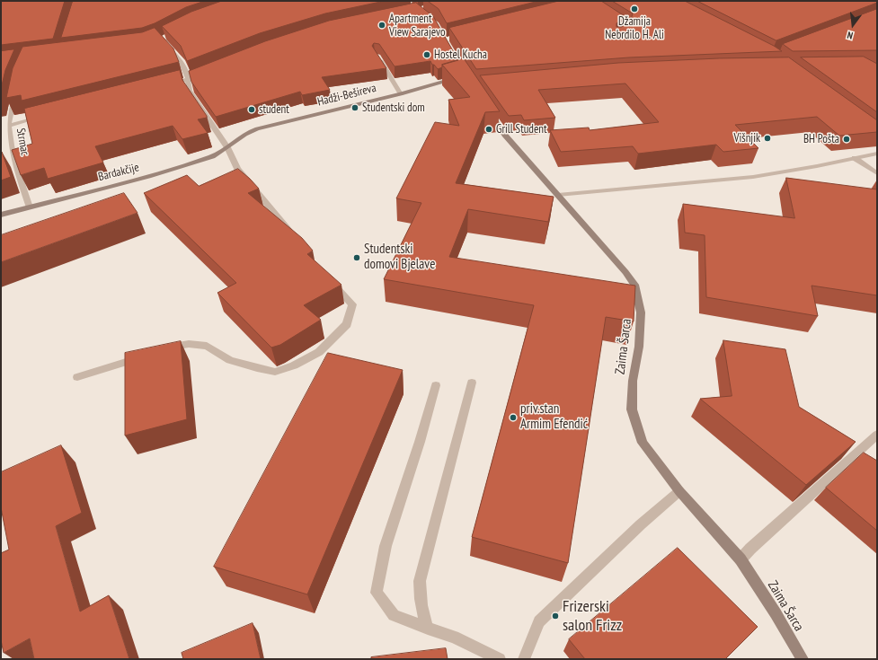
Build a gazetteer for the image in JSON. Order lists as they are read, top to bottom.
{
  "streets": {
    "street": [
      "Hadži-Bešireva",
      "Strmac",
      "Bardakčije",
      "Zaima Šarca"
    ]
  },
  "crossings": [
    ["Hadži-Bešireva", "Bardakčije"],
    ["Strmac", "Bardakčije"]
  ],
  "places": [
    "Džamija Nebrdilo H. Ali",
    "Apartment View Sarajevo",
    "Hostel Kucha",
    "Studentski dom",
    "student",
    "Grill Student",
    "Višnjik",
    "BH Pošta",
    "Studentski domovi Bjelave",
    "priv.stan Armim Efendić",
    "Frizerski salon Frizz"
  ],
  "north": "bottom"
}
